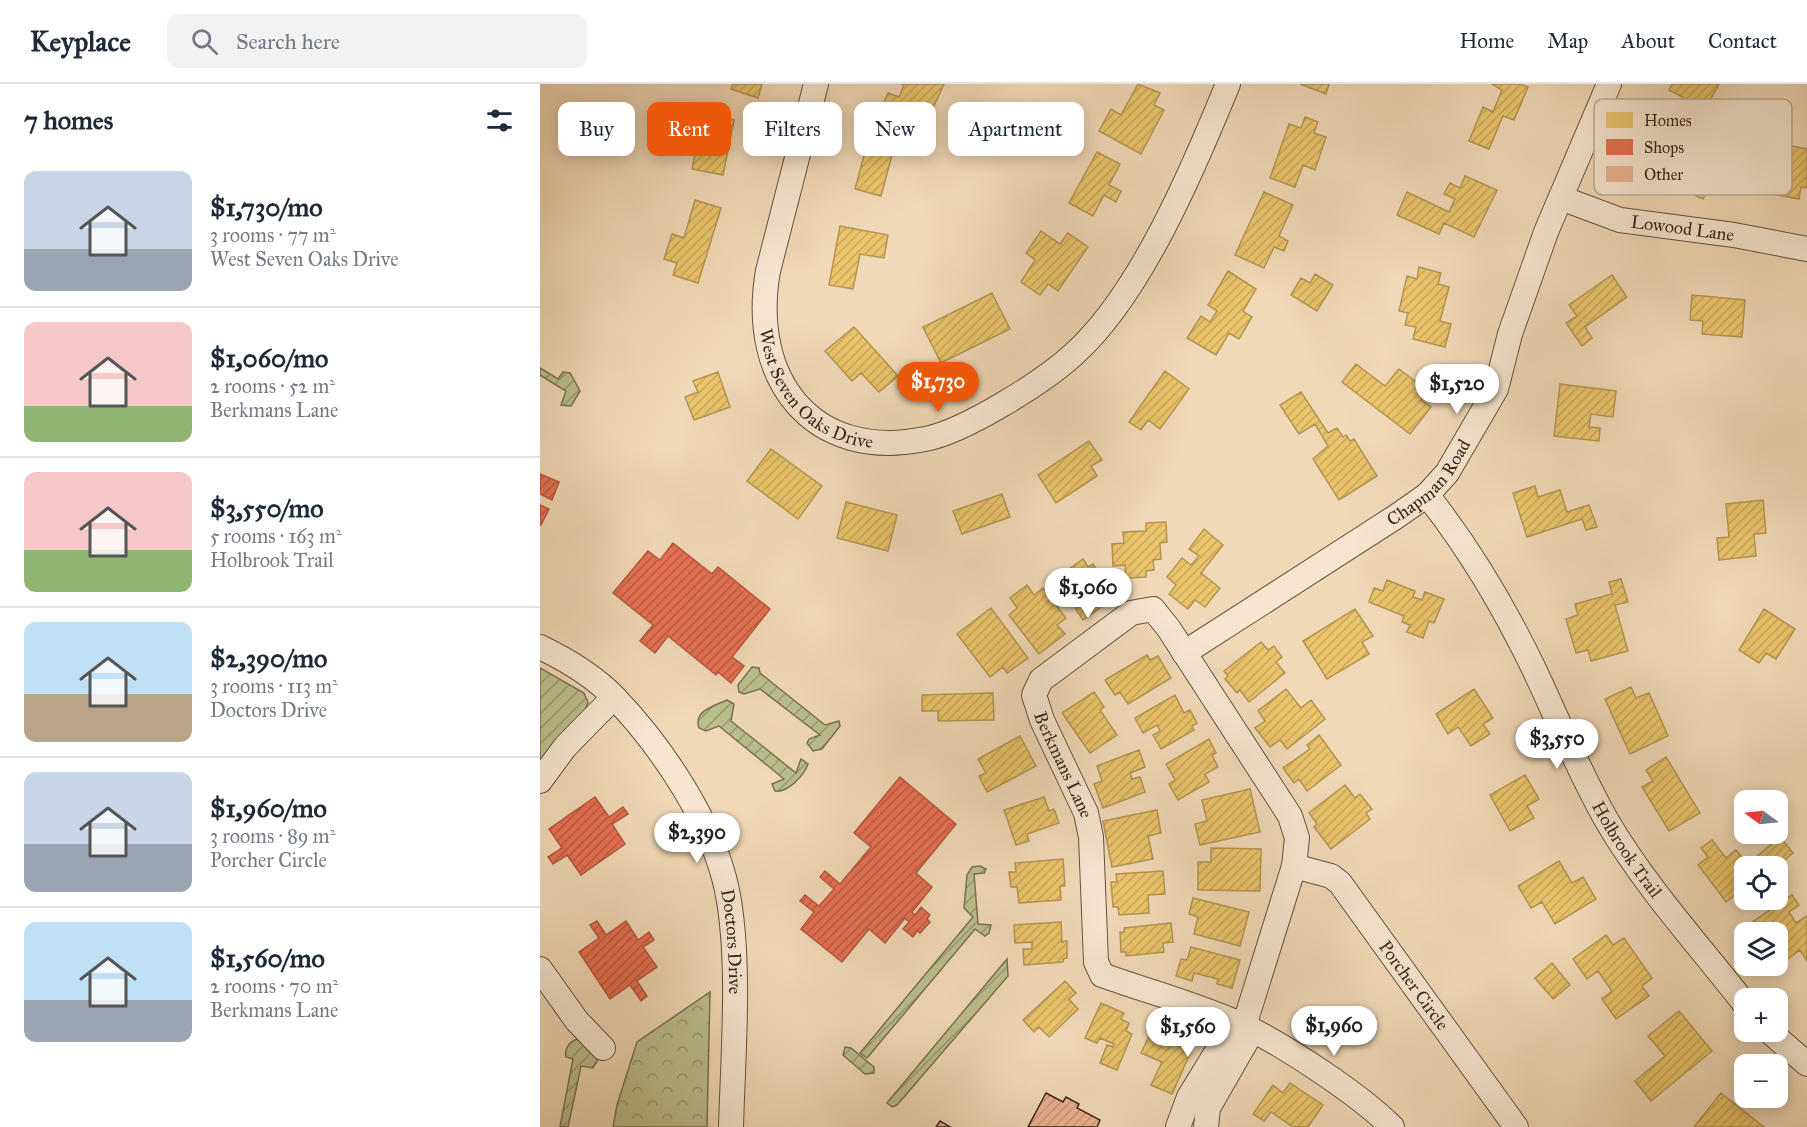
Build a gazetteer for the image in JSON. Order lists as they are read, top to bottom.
{
  "streets": {
    "street": [
      "Lowood Lane",
      "West Seven Oaks Drive",
      "Chapman Road",
      "Berkmans Lane",
      "Holbrook Trail",
      "Doctors Drive",
      "Porcher Circle"
    ]
  },
  "crossings": [
    ["Lowood Lane", "Chapman Road"],
    ["Chapman Road", "Berkmans Lane"],
    ["Chapman Road", "Holbrook Trail"],
    ["Berkmans Lane", "Porcher Circle"]
  ],
  "legend": ["Homes", "Shops", "Other"],
  "north": "left",
  "page": {
    "header": "Keyplace",
    "search": "Search here",
    "nav": [
      "Home",
      "Map",
      "About",
      "Contact"
    ],
    "heading": "7 homes",
    "chip": [
      "Buy",
      "Rent",
      "Filters",
      "New",
      "Apartment"
    ],
    "list": [
      {
        "name": "$1,730/mo",
        "note": "3 rooms · 77 m² · West Seven Oaks Drive"
      },
      {
        "name": "$1,060/mo",
        "note": "2 rooms · 52 m² · Berkmans Lane"
      },
      {
        "name": "$3,550/mo",
        "note": "5 rooms · 163 m² · Holbrook Trail"
      },
      {
        "name": "$2,390/mo",
        "note": "3 rooms · 113 m² · Doctors Drive"
      },
      {
        "name": "$1,960/mo",
        "note": "3 rooms · 89 m² · Porcher Circle"
      },
      {
        "name": "$1,560/mo",
        "note": "2 rooms · 70 m² · Berkmans Lane"
      }
    ],
    "price": [
      "$1,730",
      "$1,520",
      "$1,060",
      "$3,550",
      "$2,390",
      "$1,960",
      "$1,560"
    ],
    "map_buttons": ["+", "−"]
  }
}
